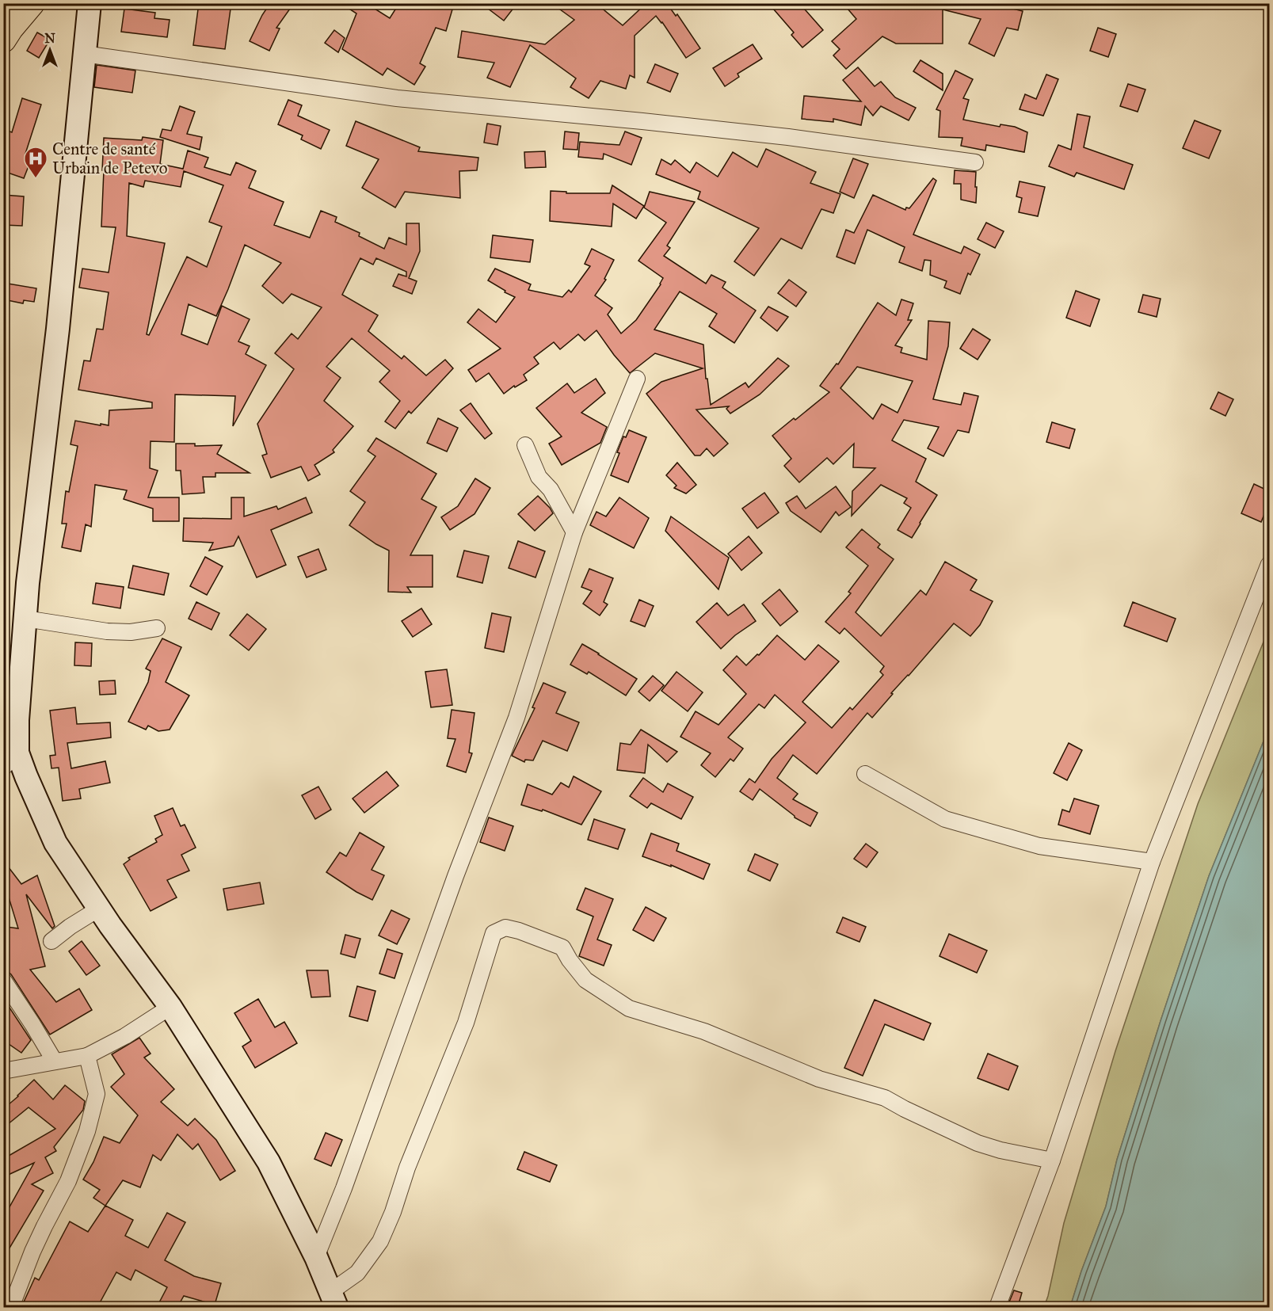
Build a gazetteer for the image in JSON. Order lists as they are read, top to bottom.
{
  "places": {
    "hospital": ["Centre de santé Urbain de Petevo"]
  },
  "north": "top"
}
